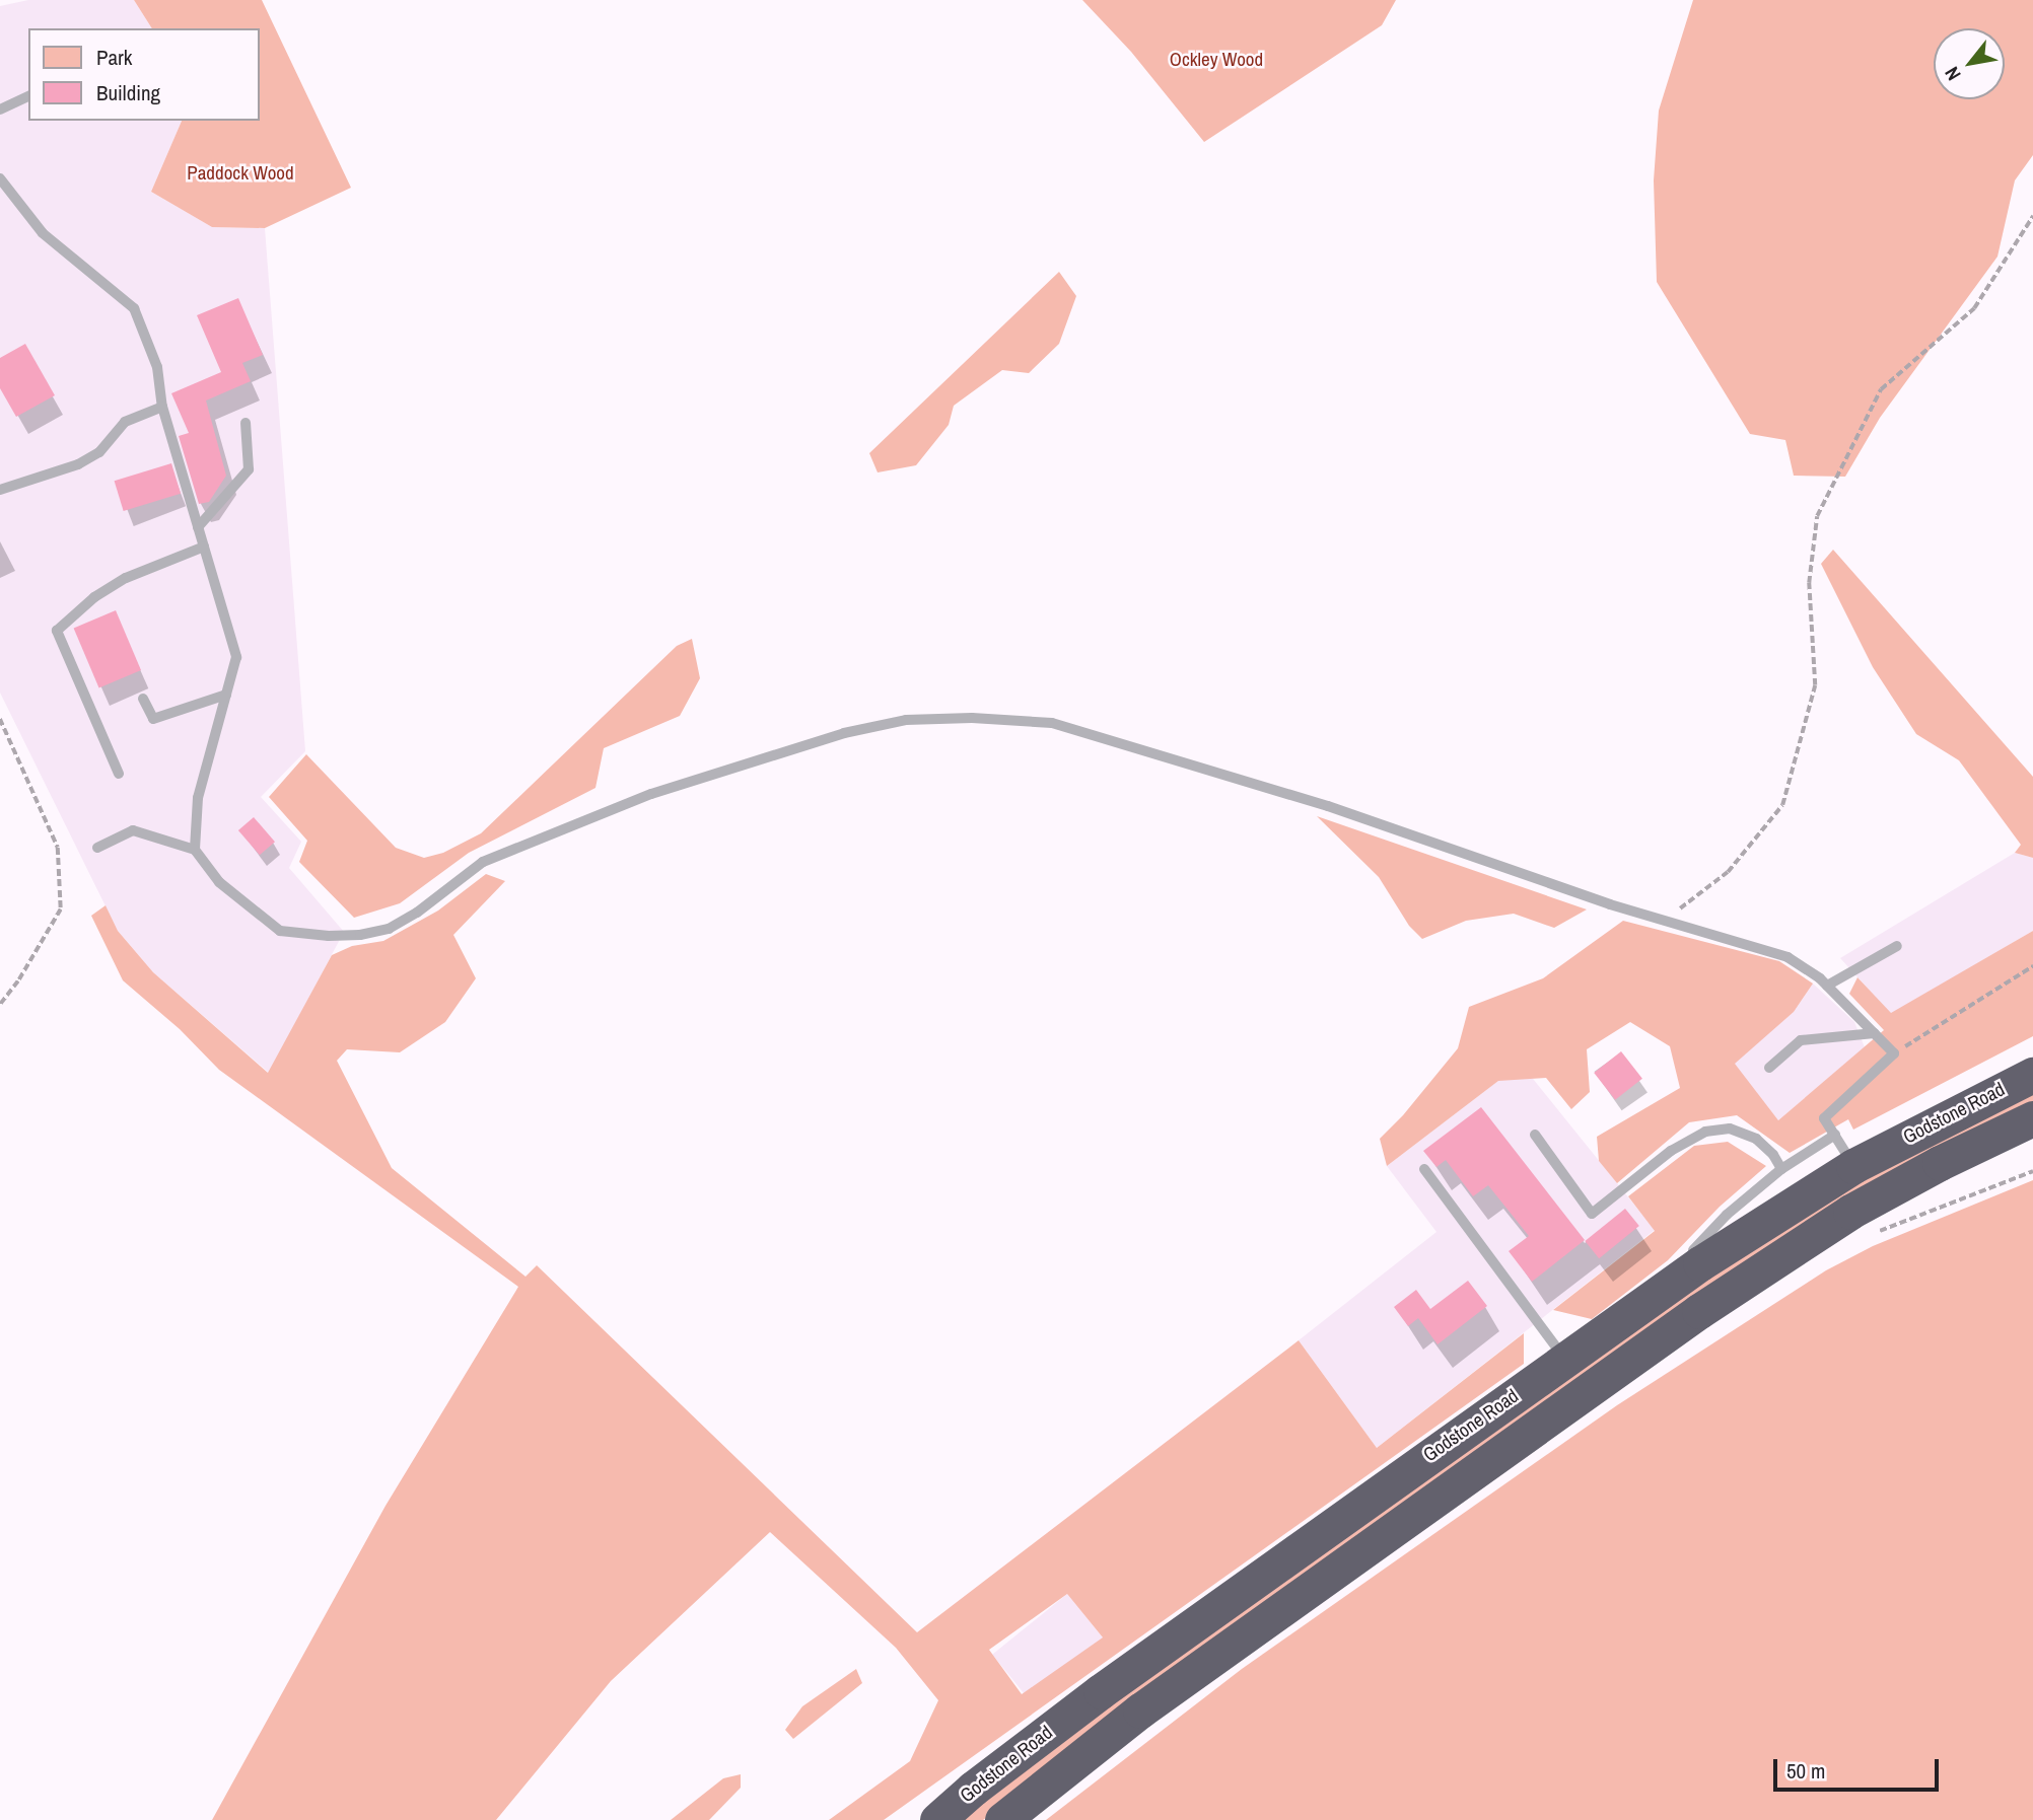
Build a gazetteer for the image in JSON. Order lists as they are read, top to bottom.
{
  "streets": {
    "highway": ["Godstone Road"]
  },
  "parks": ["Ockley Wood", "Paddock Wood"],
  "legend": ["Park", "Building"],
  "scale_bar": "50 m",
  "north": "bottom left"
}
